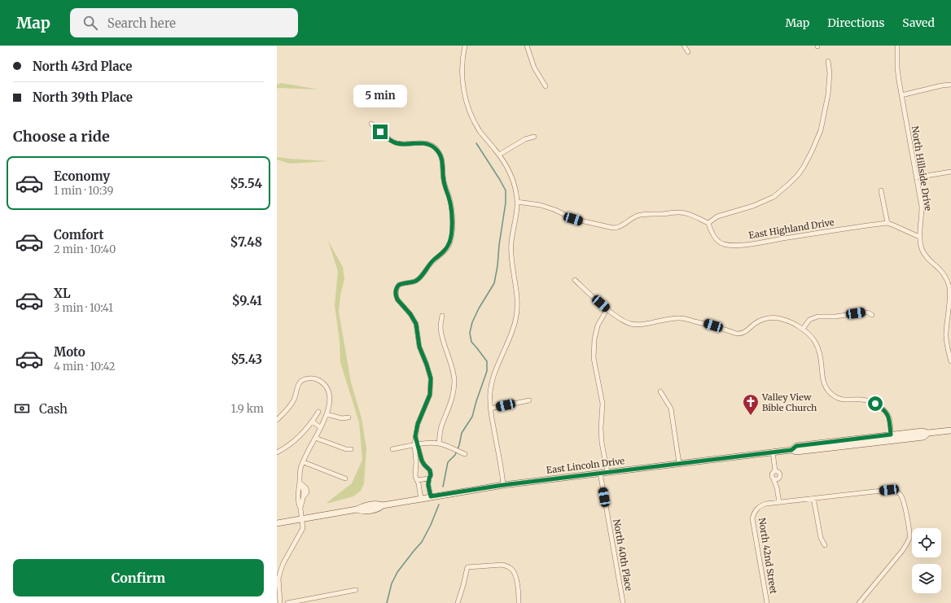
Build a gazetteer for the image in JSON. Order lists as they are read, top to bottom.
{
  "streets": {
    "main road": ["East Lincoln Drive"],
    "street": [
      "North Hillside Drive",
      "East Highland Drive",
      "North 40th Place",
      "North 42nd Street"
    ]
  },
  "crossings": [
    ["East Lincoln Drive", "North 40th Place"]
  ],
  "places": {
    "church": ["Valley View Bible Church"]
  },
  "page": {
    "header": "Map",
    "search": "Search here",
    "nav": ["Map", "Directions", "Saved"],
    "banner": ["North 43rd Place", "North 39th Place"],
    "bubble": "5 min",
    "heading": "Choose a ride",
    "list": [
      {
        "name": "Economy",
        "note": "1 min · 10:39",
        "value": "$5.54"
      },
      {
        "name": "Comfort",
        "note": "2 min · 10:40",
        "value": "$7.48"
      },
      {
        "name": "XL",
        "note": "3 min · 10:41",
        "value": "$9.41"
      },
      {
        "name": "Moto",
        "note": "4 min · 10:42",
        "value": "$5.43"
      }
    ],
    "pay": ["Cash", "1.9 km"],
    "buttons": "Confirm"
  }
}
